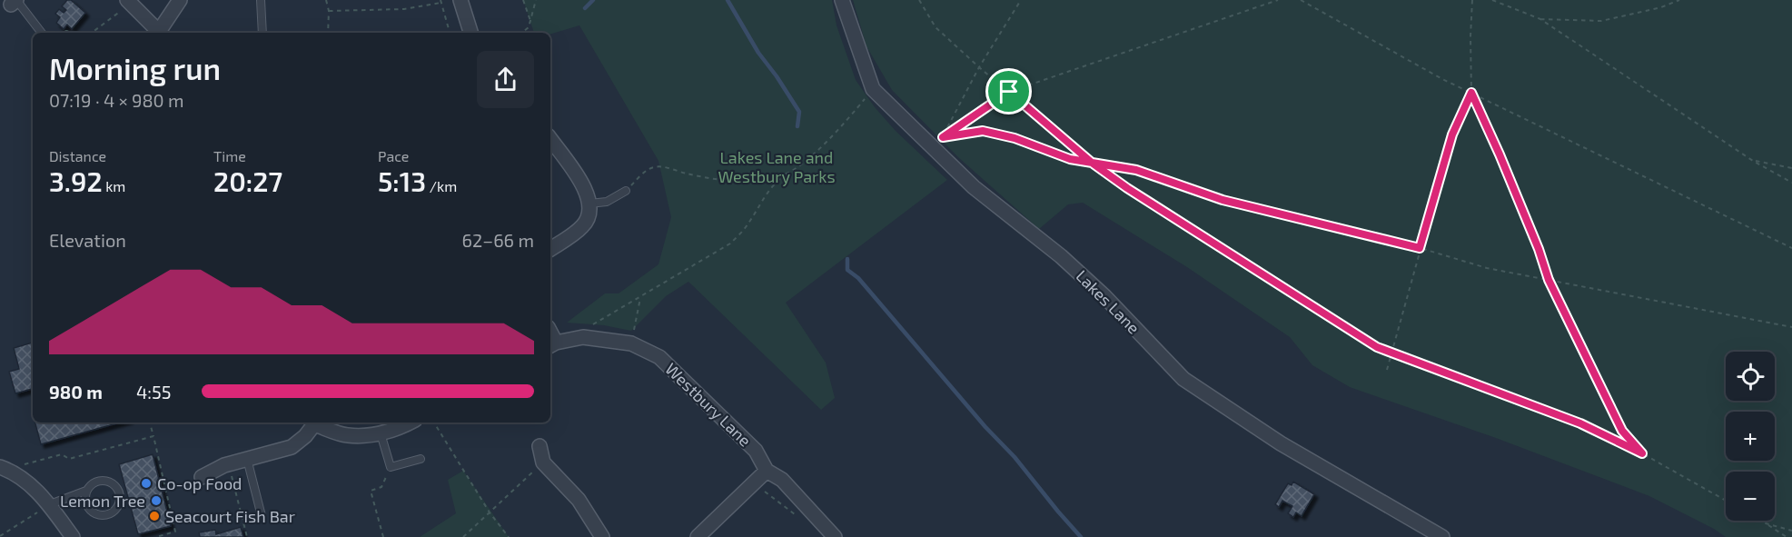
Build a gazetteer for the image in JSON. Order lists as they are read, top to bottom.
{
  "streets": {
    "street": ["Lakes Lane", "Westbury Lane"]
  },
  "parks": ["Lakes Lane and Westbury Parks"],
  "places": ["Co-op Food", "Lemon Tree", "Seacourt Fish Bar"],
  "page": {
    "heading": ["Morning run", "07:19 · 4 × 980 m"],
    "stats": [
      ["Distance", "3.92 km"],
      ["Time", "20:27"],
      ["Pace", "5:13 /km"]
    ],
    "chart": ["Elevation", "62–66 m"],
    "map_buttons": ["+", "−"],
    "list": [
      {
        "name": "980 m",
        "note": "4:55"
      }
    ]
  }
}
